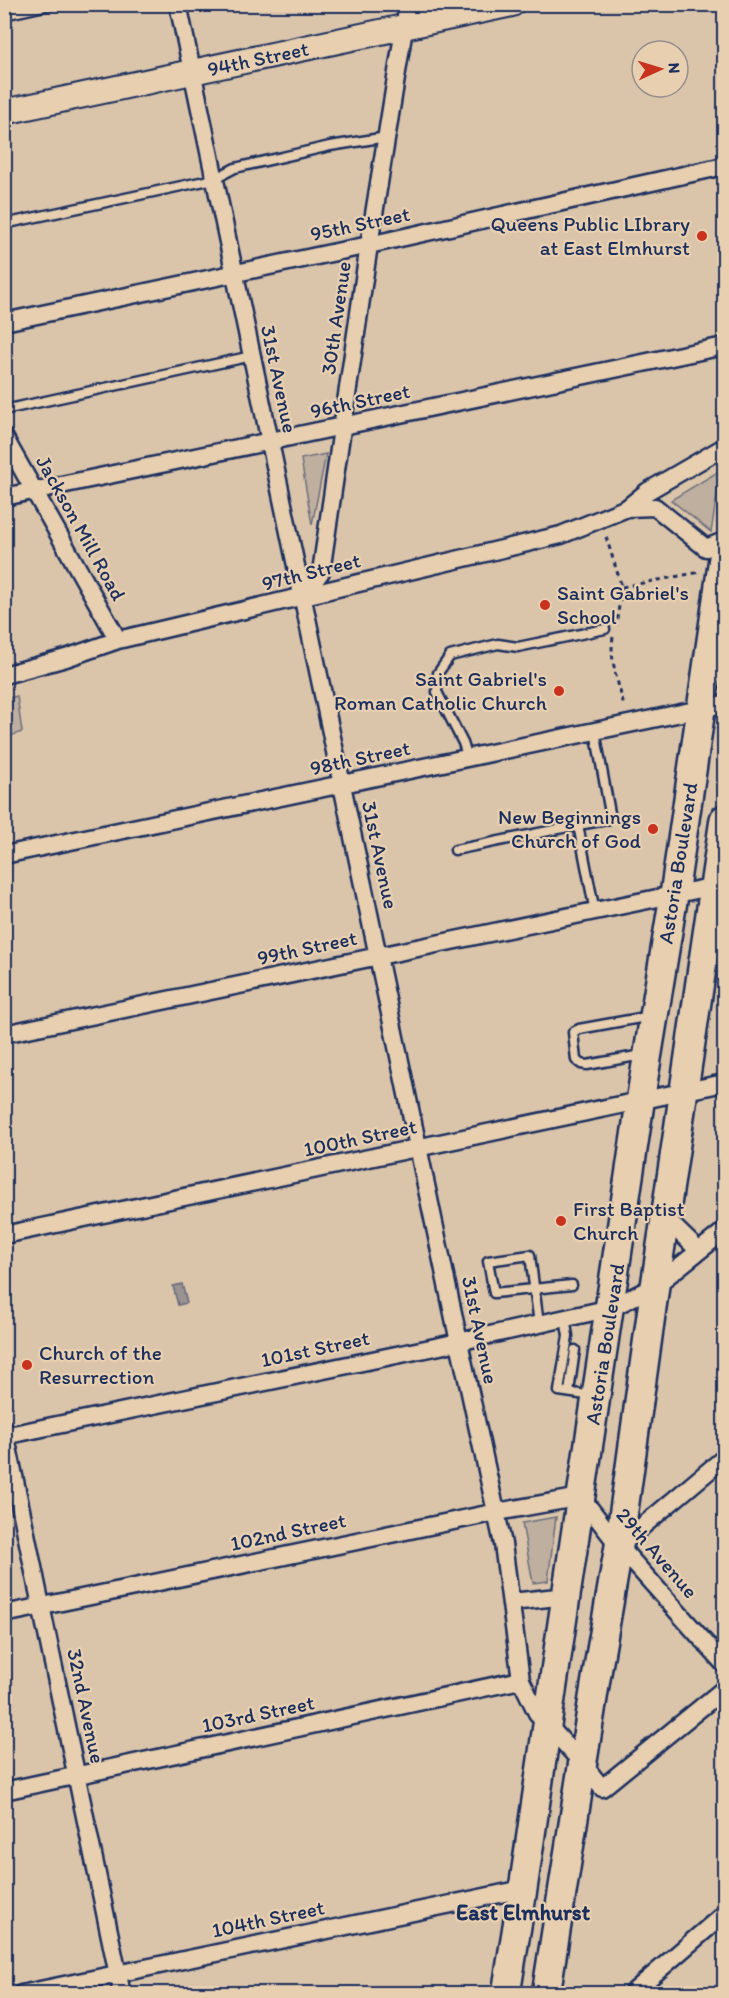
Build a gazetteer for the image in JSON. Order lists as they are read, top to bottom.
{
  "streets": {
    "main road": ["94th Street", "Astoria Boulevard"],
    "street": [
      "95th Street",
      "30th Avenue",
      "31st Avenue",
      "96th Street",
      "Jackson Mill Road",
      "97th Street",
      "98th Street",
      "99th Street",
      "100th Street",
      "101st Street",
      "102nd Street",
      "29th Avenue",
      "32nd Avenue",
      "103rd Street",
      "104th Street"
    ]
  },
  "crossings": [
    ["94th Street", "30th Avenue"],
    ["94th Street", "31st Avenue"],
    ["95th Street", "30th Avenue"],
    ["95th Street", "31st Avenue"],
    ["30th Avenue", "31st Avenue"],
    ["30th Avenue", "96th Street"],
    ["30th Avenue", "97th Street"],
    ["31st Avenue", "96th Street"],
    ["31st Avenue", "97th Street"],
    ["31st Avenue", "98th Street"],
    ["31st Avenue", "Astoria Boulevard"],
    ["31st Avenue", "99th Street"],
    ["31st Avenue", "100th Street"],
    ["31st Avenue", "101st Street"],
    ["31st Avenue", "102nd Street"],
    ["31st Avenue", "103rd Street"],
    ["96th Street", "Jackson Mill Road"],
    ["Jackson Mill Road", "97th Street"],
    ["98th Street", "Astoria Boulevard"],
    ["Astoria Boulevard", "99th Street"],
    ["Astoria Boulevard", "100th Street"],
    ["Astoria Boulevard", "101st Street"],
    ["Astoria Boulevard", "102nd Street"],
    ["Astoria Boulevard", "29th Avenue"],
    ["Astoria Boulevard", "104th Street"],
    ["101st Street", "32nd Avenue"],
    ["102nd Street", "29th Avenue"],
    ["102nd Street", "32nd Avenue"],
    ["32nd Avenue", "103rd Street"],
    ["32nd Avenue", "104th Street"]
  ],
  "districts": ["East Elmhurst"],
  "places": [
    "Queens Public LIbrary at East Elmhurst",
    "Saint Gabriel's School",
    "Saint Gabriel's Roman Catholic Church",
    "New Beginnings Church of God",
    "First Baptist Church",
    "Church of the Resurrection"
  ],
  "north": "right"
}
